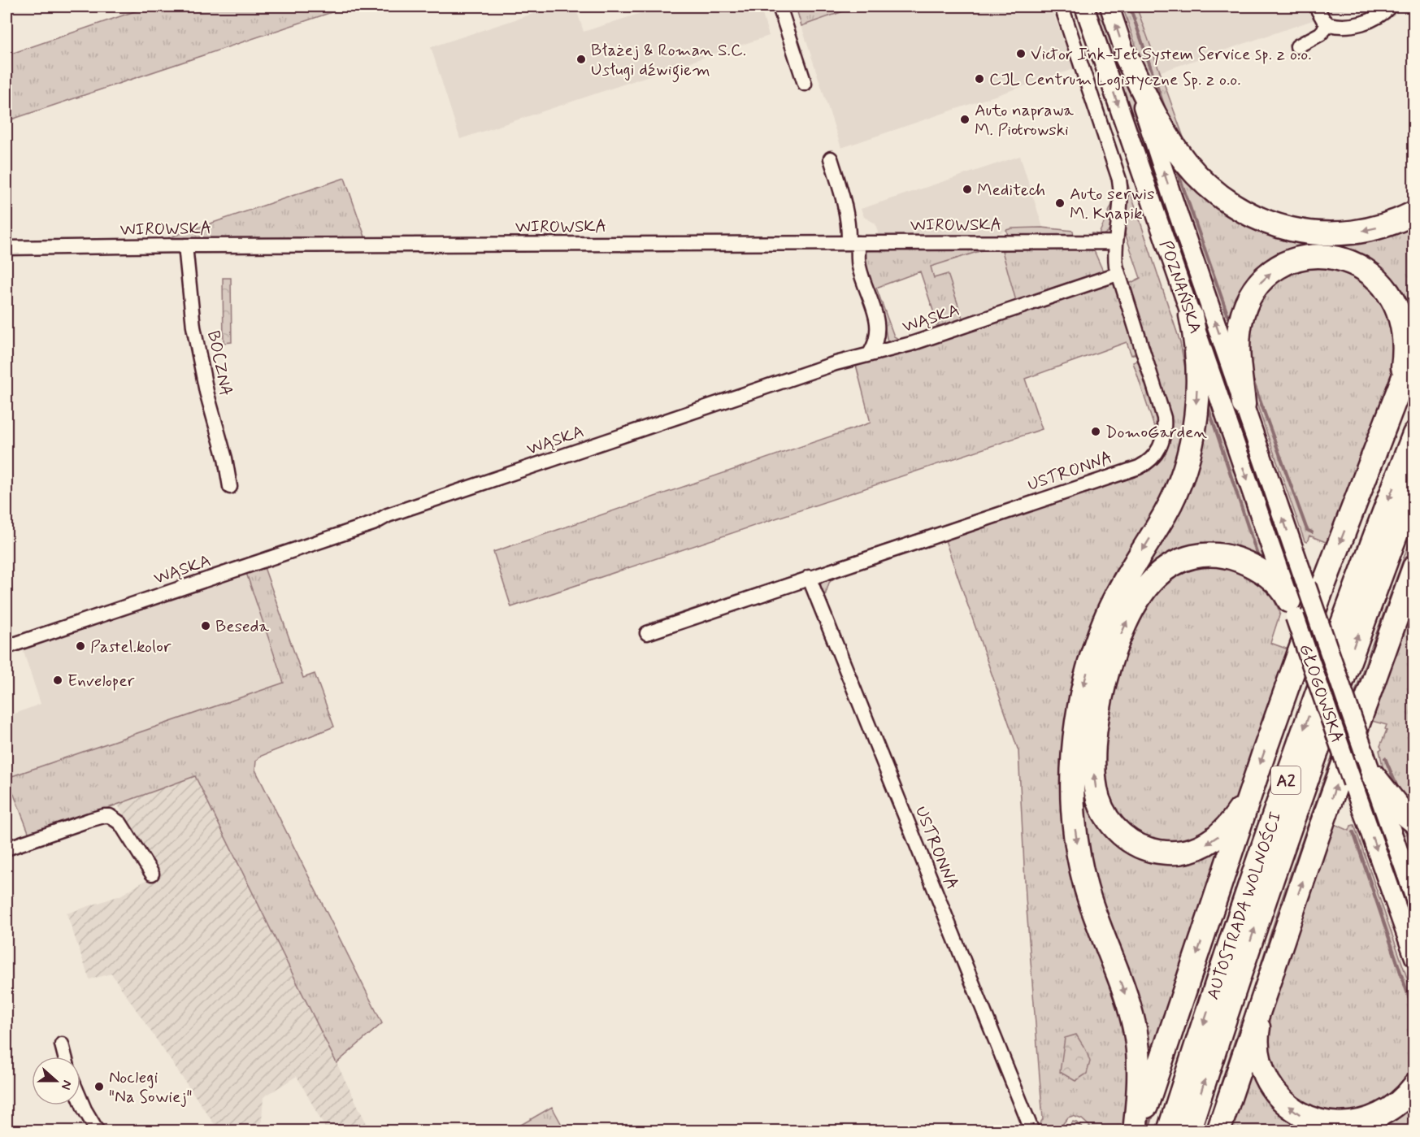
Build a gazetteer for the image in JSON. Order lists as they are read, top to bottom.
{
  "streets": {
    "highway": ["A2", "AUTOSTRADA WOLNOŚCI"],
    "main road": ["POZNAŃSKA", "GŁOGOWSKA"],
    "street": [
      "WIROWSKA",
      "WĄSKA",
      "BOCZNA",
      "USTRONNA"
    ]
  },
  "crossings": [
    ["WIROWSKA", "BOCZNA"],
    ["POZNAŃSKA", "GŁOGOWSKA"],
    ["WĄSKA", "USTRONNA"]
  ],
  "places": [
    "Victor Ink-Jet System Service sp. z o.o.",
    "Błażej & Roman S.C. Usługi dźwigiem",
    "CJL Centrum Logistyczne Sp. z o.o.",
    "Auto naprawa M. Piotrowski",
    "Meditech",
    "Auto serwis M. Knapik",
    "DomoGarden",
    "Beseda",
    "Pastel.kolor",
    "Enveloper",
    "Noclegi \"Na Sowiej\""
  ],
  "north": "right"
}
